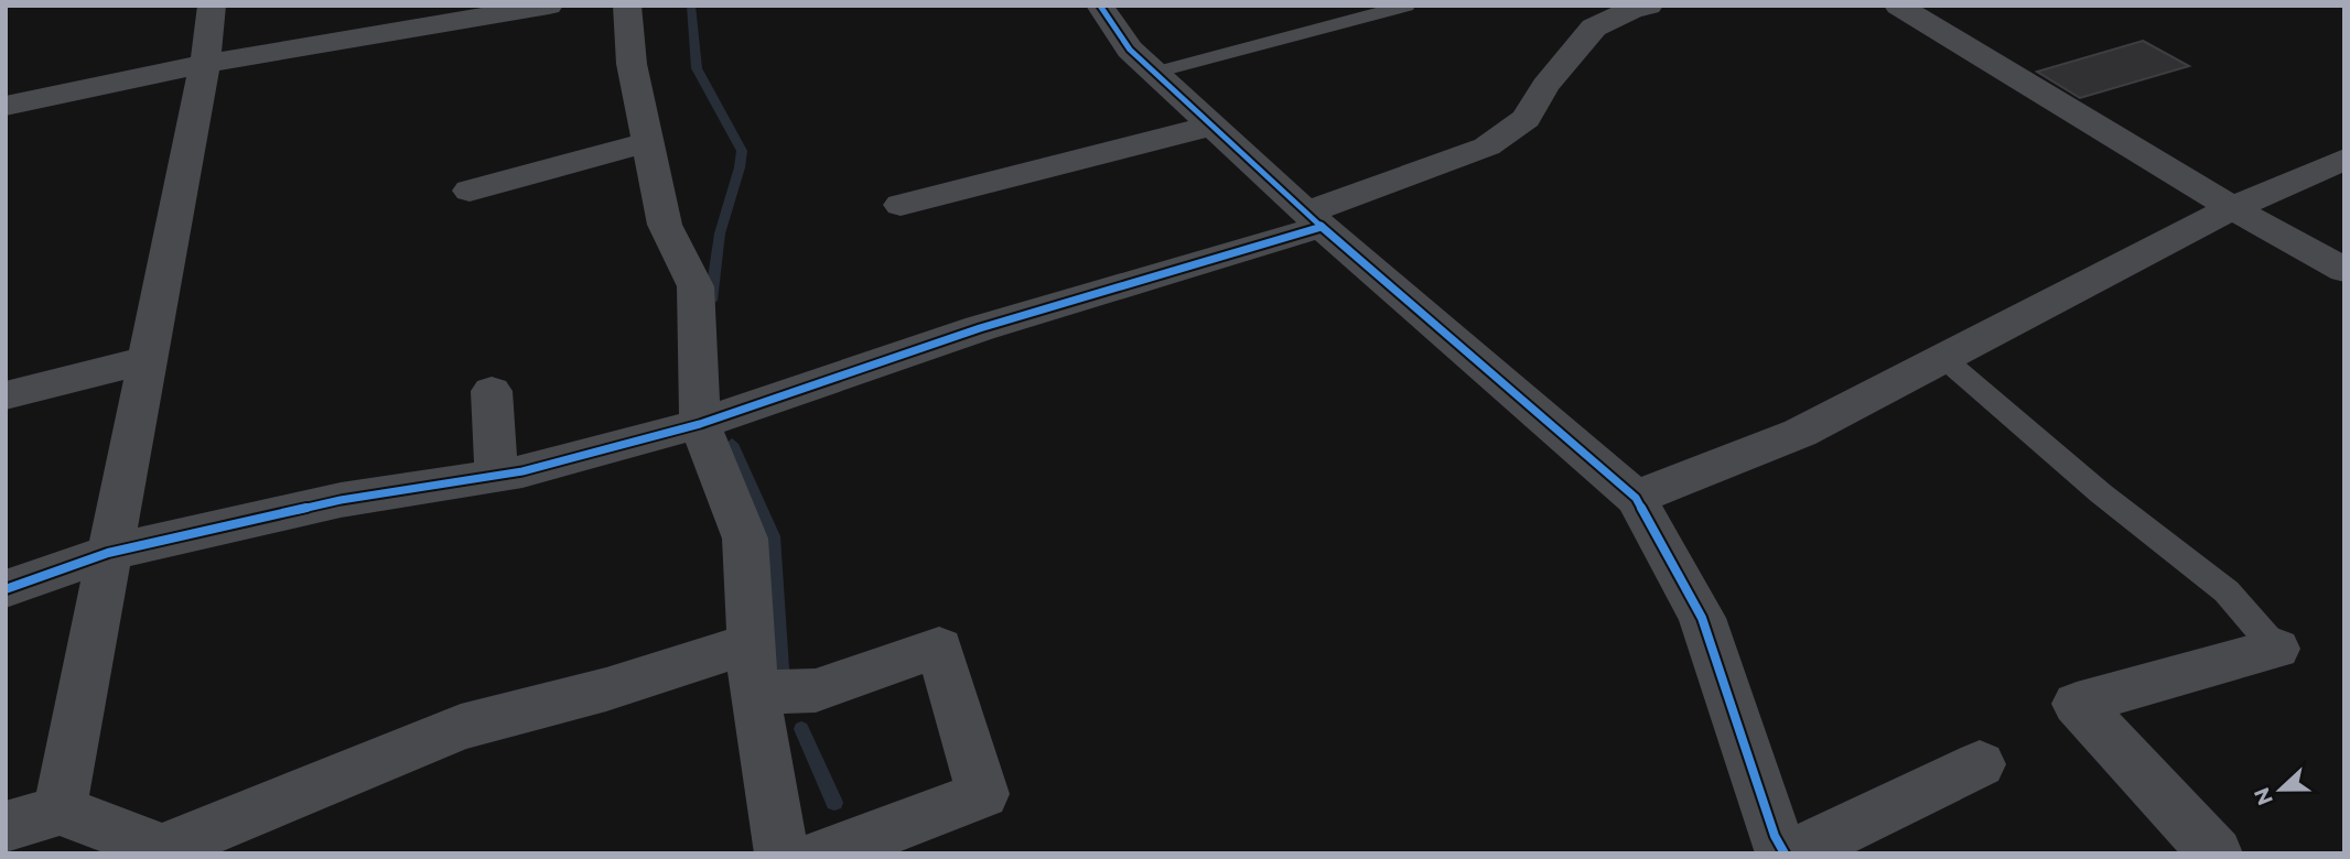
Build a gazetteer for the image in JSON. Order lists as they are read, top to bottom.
{
  "north": "left"
}
